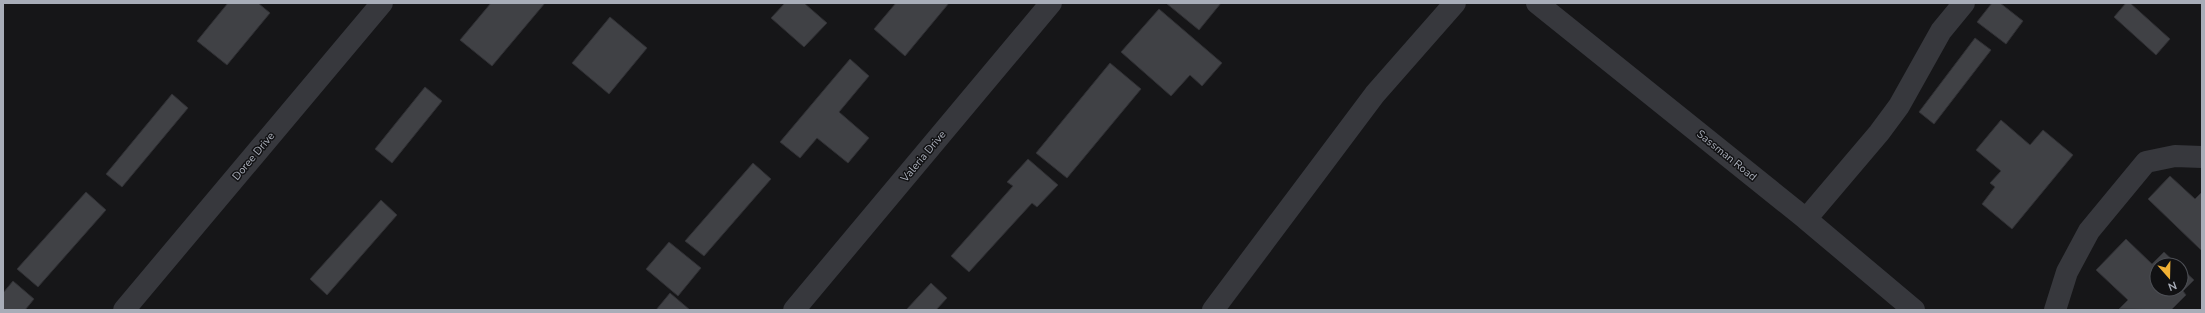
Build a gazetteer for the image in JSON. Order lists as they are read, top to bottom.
{
  "streets": {
    "street": ["Sassman Road", "Doree Drive", "Valeria Drive"]
  },
  "north": "bottom"
}
